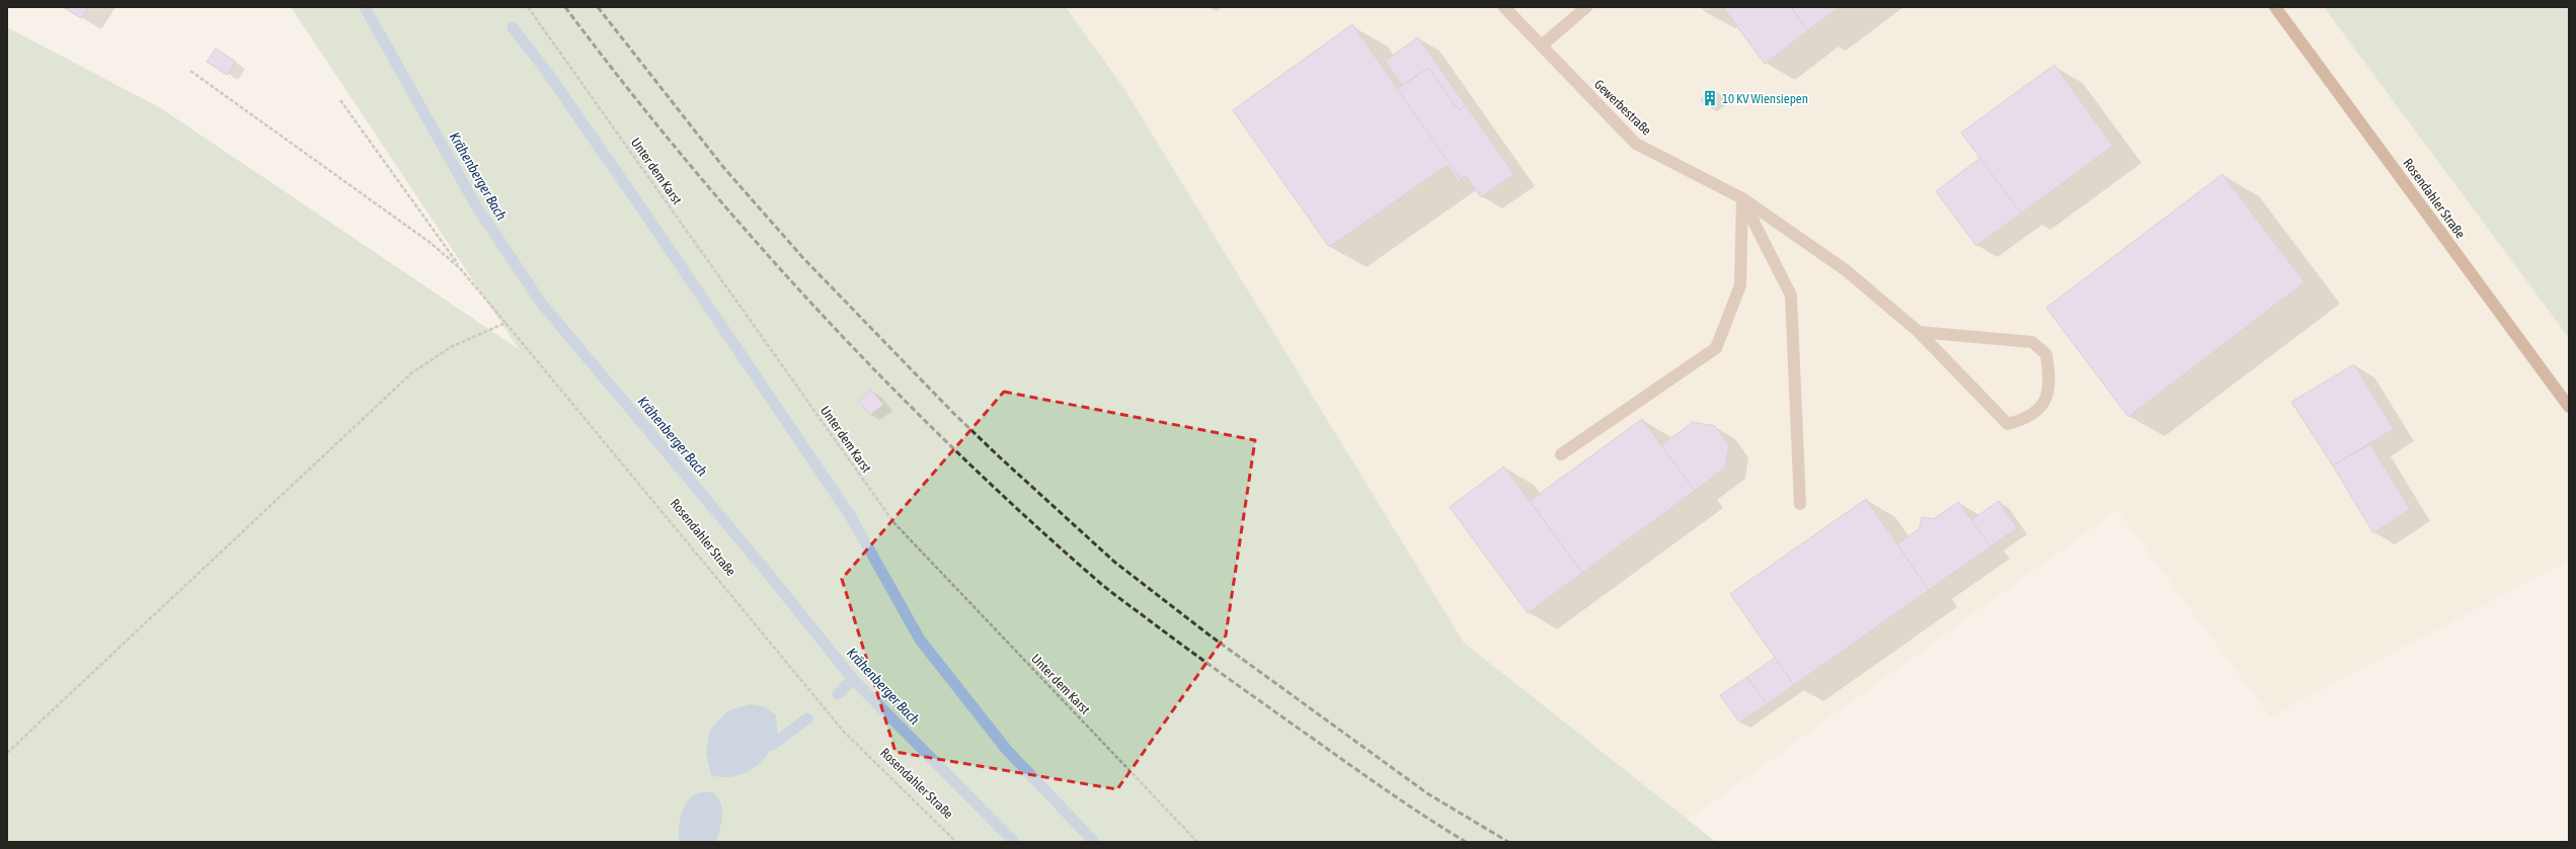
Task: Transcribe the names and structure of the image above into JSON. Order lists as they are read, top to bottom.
{
  "streets": {
    "main road": ["Rosendahler Straße"],
    "street": ["Gewerbestraße"],
    "path": ["Unter dem Karst"]
  },
  "water": ["Krähenberger Bach"],
  "places": {
    "building": ["10 KV Wiensiepen"]
  }
}
